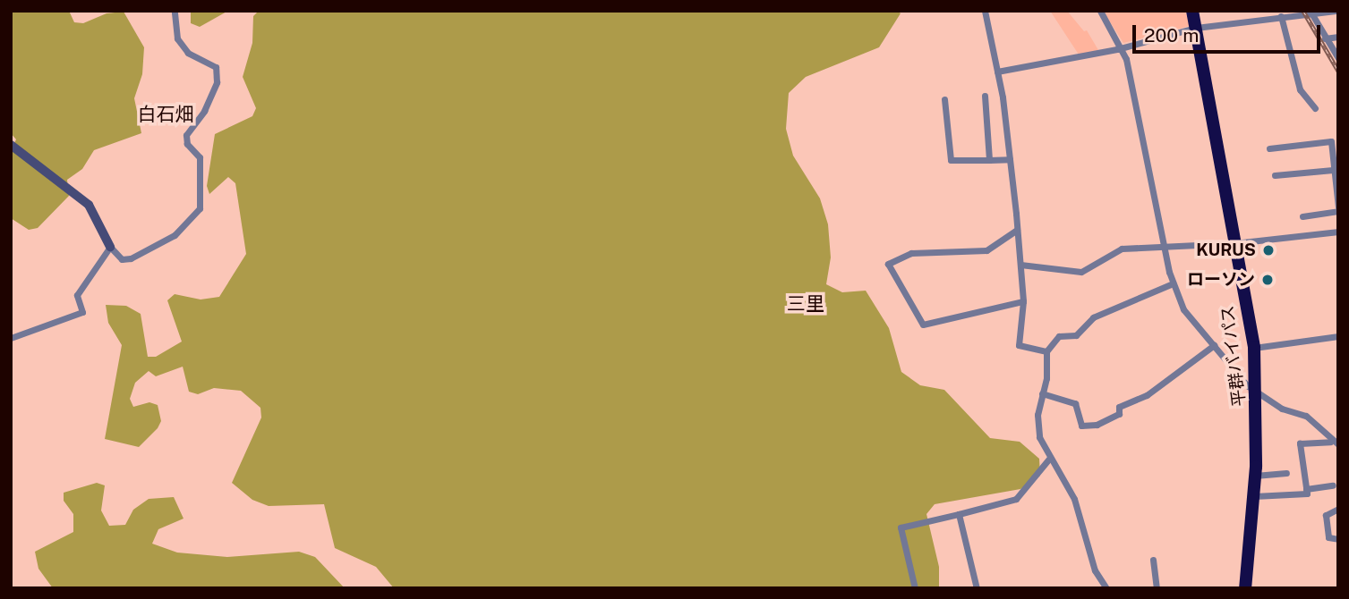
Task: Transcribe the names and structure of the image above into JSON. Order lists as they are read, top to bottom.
{
  "streets": {
    "highway": ["平群バイパス"]
  },
  "districts": ["白石畑", "三里"],
  "places": ["KURUS", "ローソン"],
  "scale_bar": "200 m"
}
